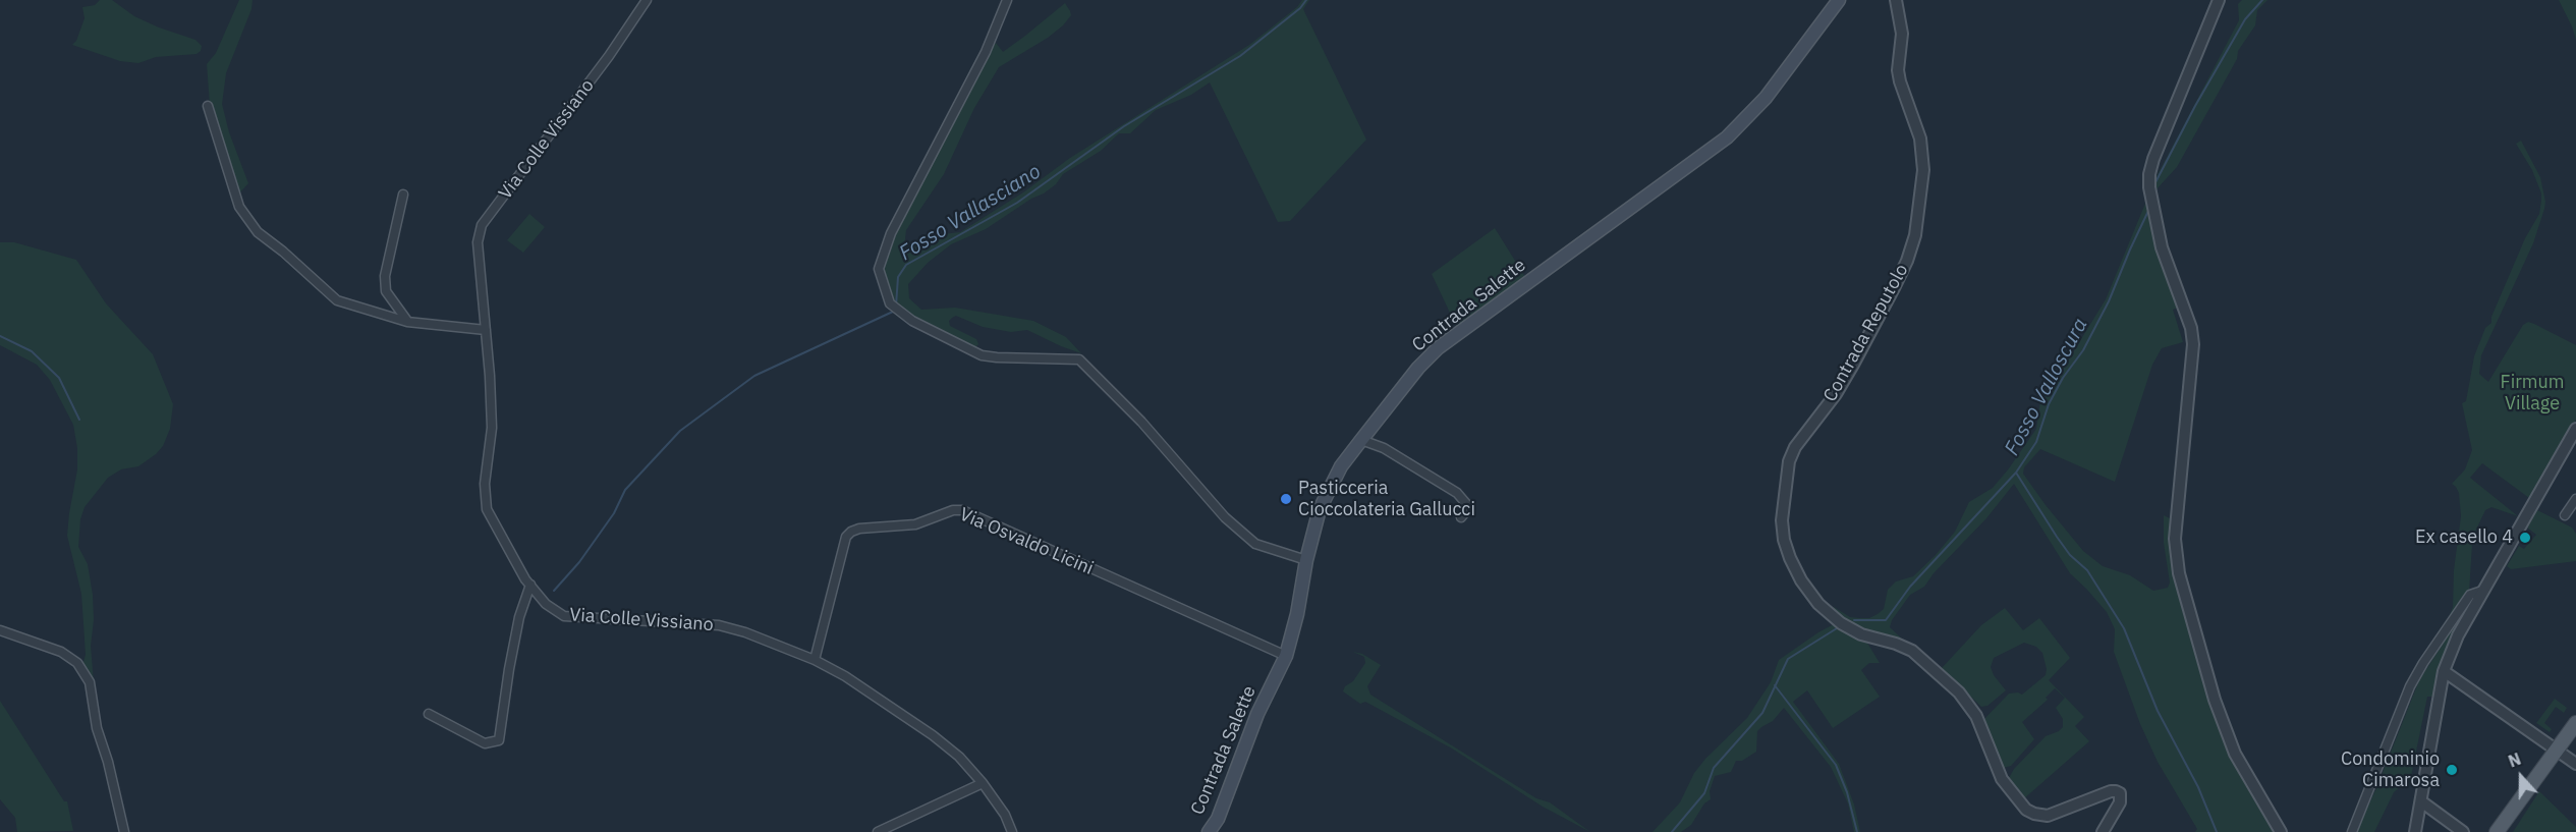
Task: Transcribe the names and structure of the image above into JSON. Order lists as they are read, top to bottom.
{
  "streets": {
    "main road": ["Contrada Salette"],
    "street": ["Via Colle Vissiano", "Contrada Reputolo", "Via Osvaldo Licini"]
  },
  "crossings": [
    ["Via Colle Vissiano", "Via Osvaldo Licini"],
    ["Contrada Salette", "Via Osvaldo Licini"]
  ],
  "water": ["Fosso Vallasciano", "Fosso Valloscura"],
  "parks": ["Firmum Village"],
  "places": ["Pasticceria Cioccolateria Gallucci", "Ex casello 4", "Condominio Cimarosa"],
  "north": "top"
}
